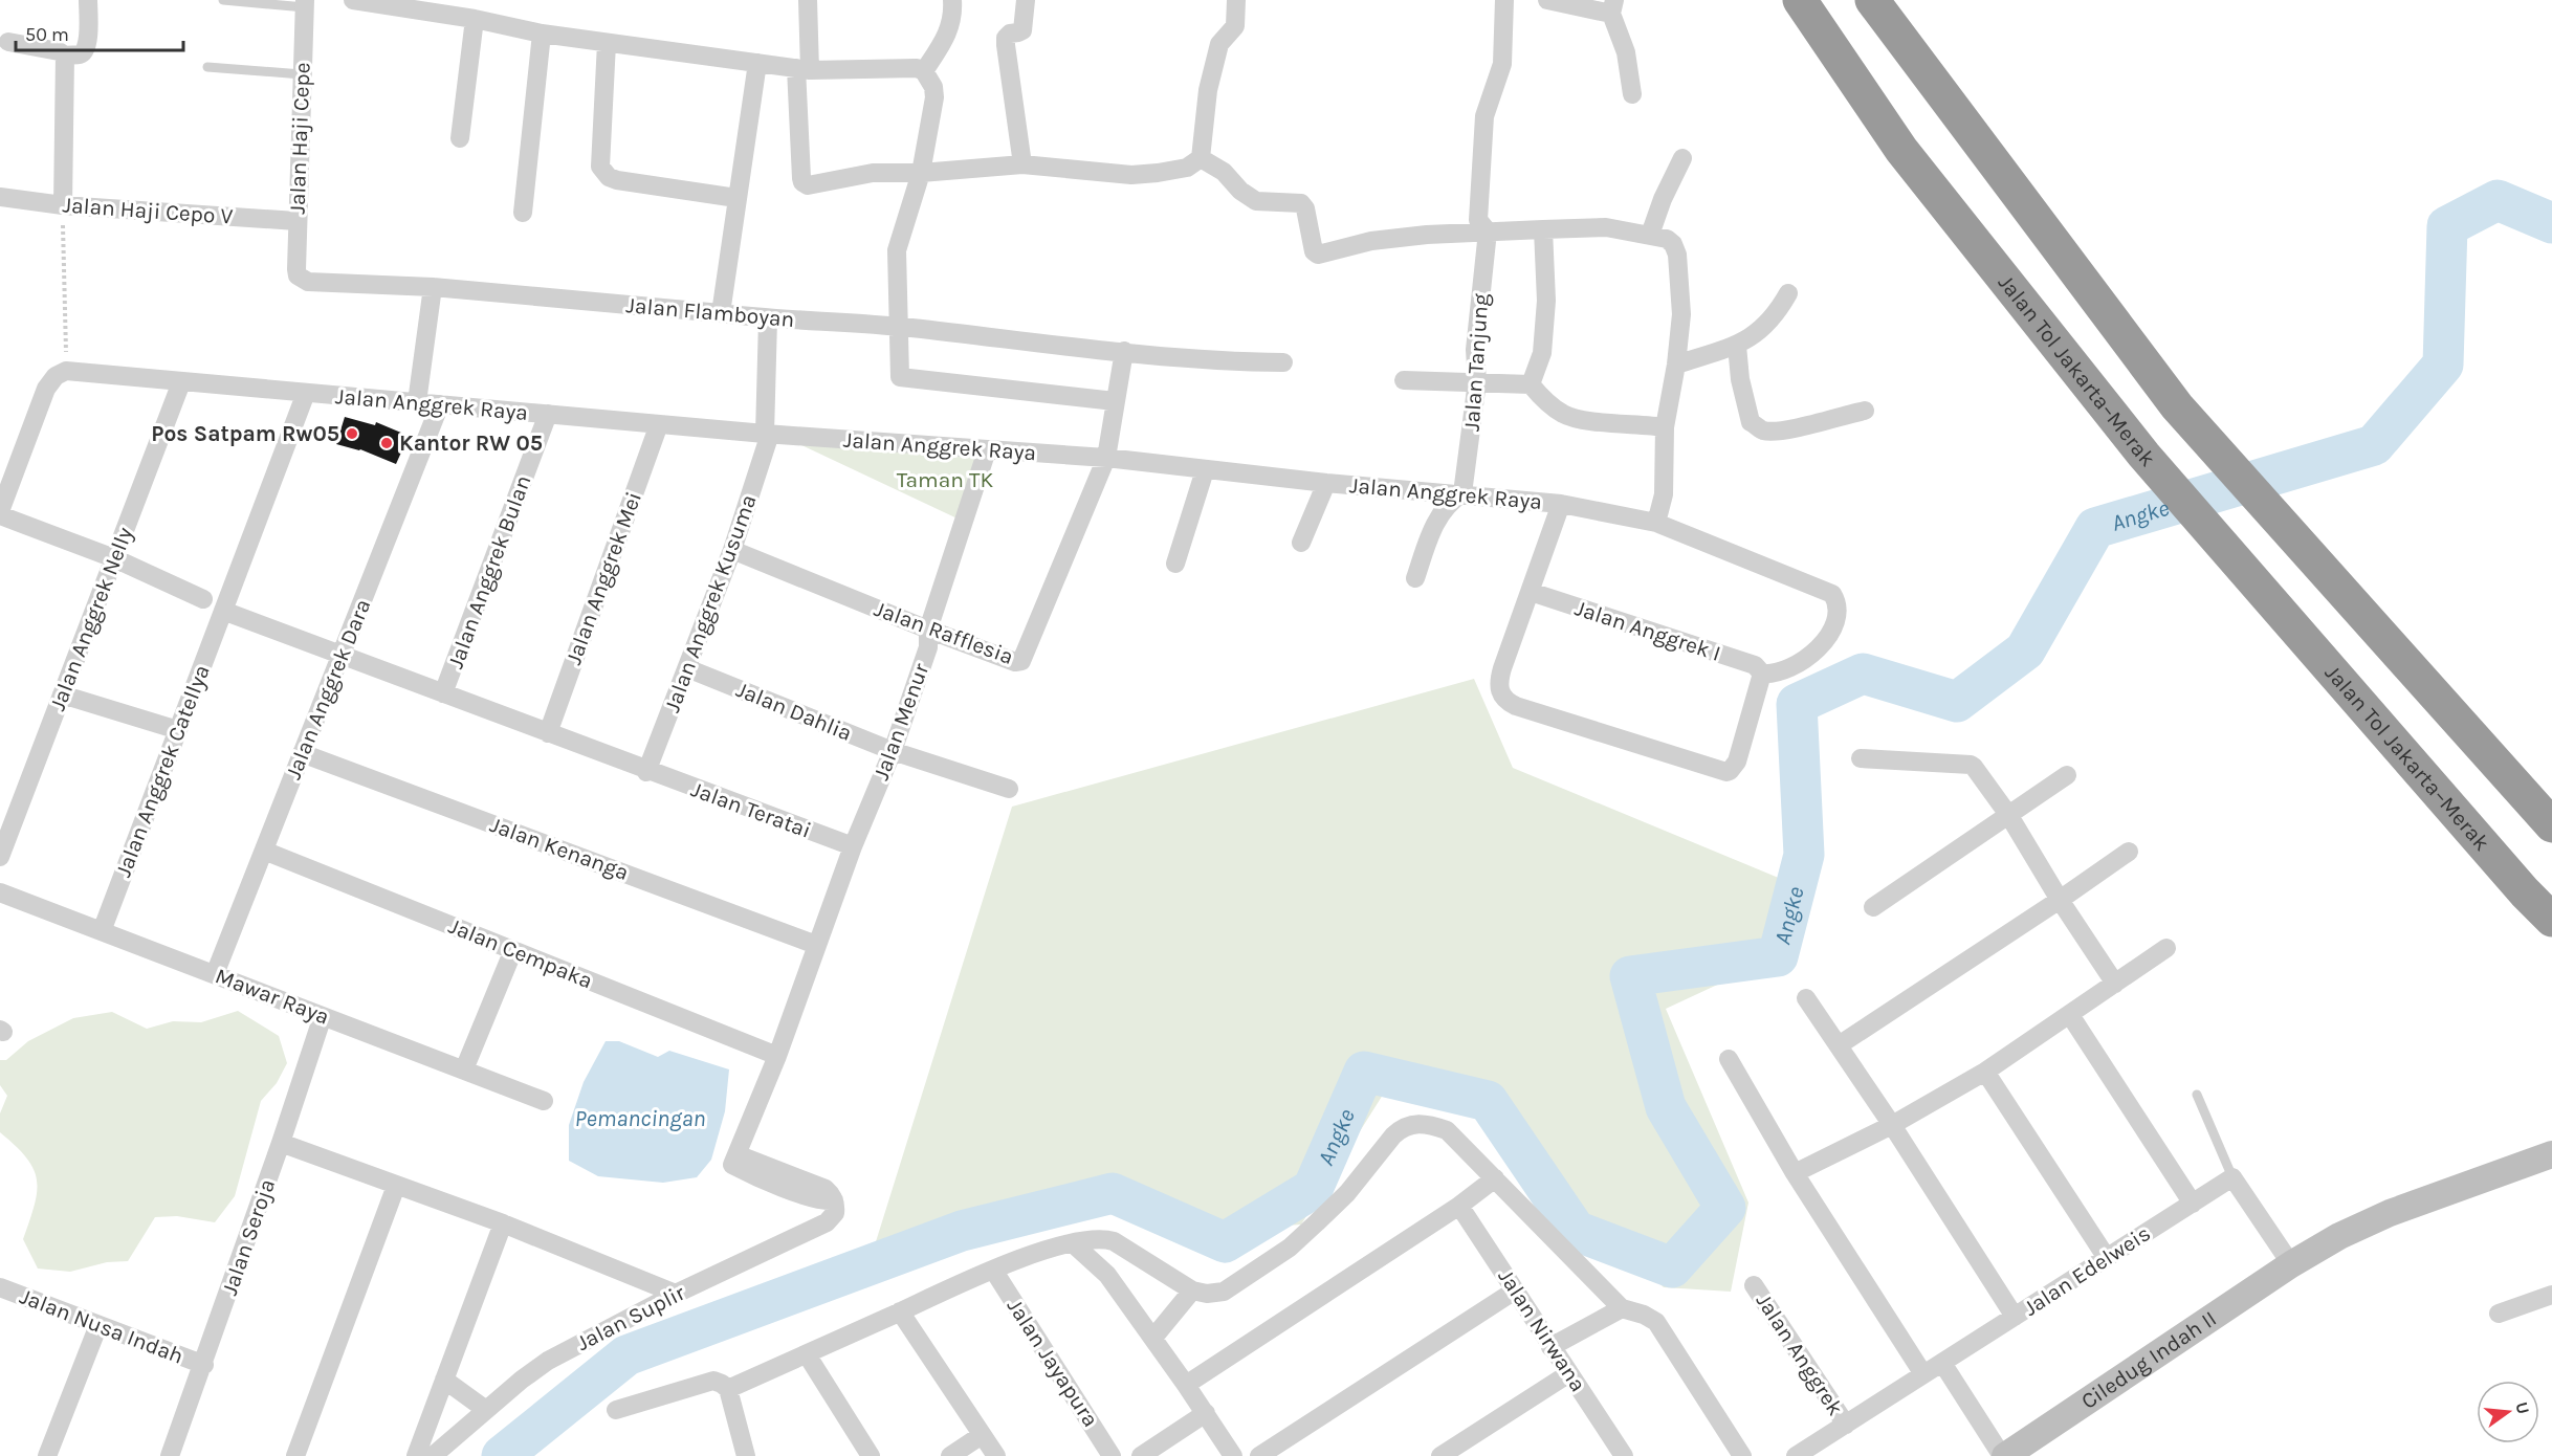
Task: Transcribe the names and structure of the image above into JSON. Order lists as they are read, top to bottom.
{
  "streets": {
    "highway": ["Jalan Tol Jakarta–Merak"],
    "street": [
      "Jalan Haji Cepe",
      "Jalan Haji Cepo V",
      "Jalan Flamboyan",
      "Jalan Tanjung",
      "Jalan Anggrek Raya",
      "Jalan Anggrek Bulan",
      "Jalan Anggrek Mei",
      "Jalan Anggrek Kusuma",
      "Jalan Anggrek Nelly",
      "Jalan Anggrek I",
      "Jalan Rafflesia",
      "Jalan Anggrek Dara",
      "Jalan Dahlia",
      "Jalan Menur",
      "Jalan Anggrek Catellya",
      "Jalan Teratai",
      "Jalan Kenanga",
      "Jalan Cempaka",
      "Mawar Raya",
      "Jalan Seroja",
      "Jalan Edelweis",
      "Jalan Suplir",
      "Jalan Nusa Indah",
      "Jalan Nirwana",
      "Jalan Anggrek",
      "Ciledug Indah II",
      "Jalan Jayapura"
    ]
  },
  "crossings": [
    ["Jalan Haji Cepe", "Jalan Haji Cepo V"],
    ["Jalan Haji Cepe", "Jalan Flamboyan"],
    ["Jalan Flamboyan", "Jalan Anggrek Kusuma"],
    ["Jalan Tanjung", "Jalan Anggrek Raya"],
    ["Jalan Anggrek Raya", "Jalan Anggrek Bulan"],
    ["Jalan Anggrek Raya", "Jalan Anggrek Mei"],
    ["Jalan Anggrek Raya", "Jalan Anggrek Kusuma"],
    ["Jalan Anggrek Raya", "Jalan Anggrek Nelly"],
    ["Jalan Anggrek Raya", "Jalan Anggrek I"],
    ["Jalan Anggrek Raya", "Jalan Rafflesia"],
    ["Jalan Anggrek Raya", "Jalan Anggrek Dara"],
    ["Jalan Anggrek Raya", "Jalan Menur"],
    ["Jalan Anggrek Raya", "Jalan Anggrek Catellya"],
    ["Jalan Anggrek Bulan", "Jalan Teratai"],
    ["Jalan Anggrek Mei", "Jalan Teratai"],
    ["Jalan Anggrek Kusuma", "Jalan Rafflesia"],
    ["Jalan Anggrek Kusuma", "Jalan Dahlia"],
    ["Jalan Anggrek Kusuma", "Jalan Teratai"],
    ["Jalan Rafflesia", "Jalan Menur"],
    ["Jalan Anggrek Dara", "Jalan Teratai"],
    ["Jalan Anggrek Dara", "Jalan Kenanga"],
    ["Jalan Anggrek Dara", "Jalan Cempaka"],
    ["Jalan Anggrek Dara", "Mawar Raya"],
    ["Jalan Dahlia", "Jalan Menur"],
    ["Jalan Menur", "Jalan Teratai"],
    ["Jalan Anggrek Catellya", "Mawar Raya"],
    ["Jalan Cempaka", "Jalan Suplir"],
    ["Mawar Raya", "Jalan Seroja"],
    ["Jalan Seroja", "Jalan Nusa Indah"],
    ["Jalan Edelweis", "Jalan Anggrek"]
  ],
  "water": ["Angke", "Pemancingan"],
  "parks": ["Taman TK"],
  "places": ["Pos Satpam Rw05", "Kantor RW 05"],
  "scale_bar": "50 m",
  "north": "right"
}
